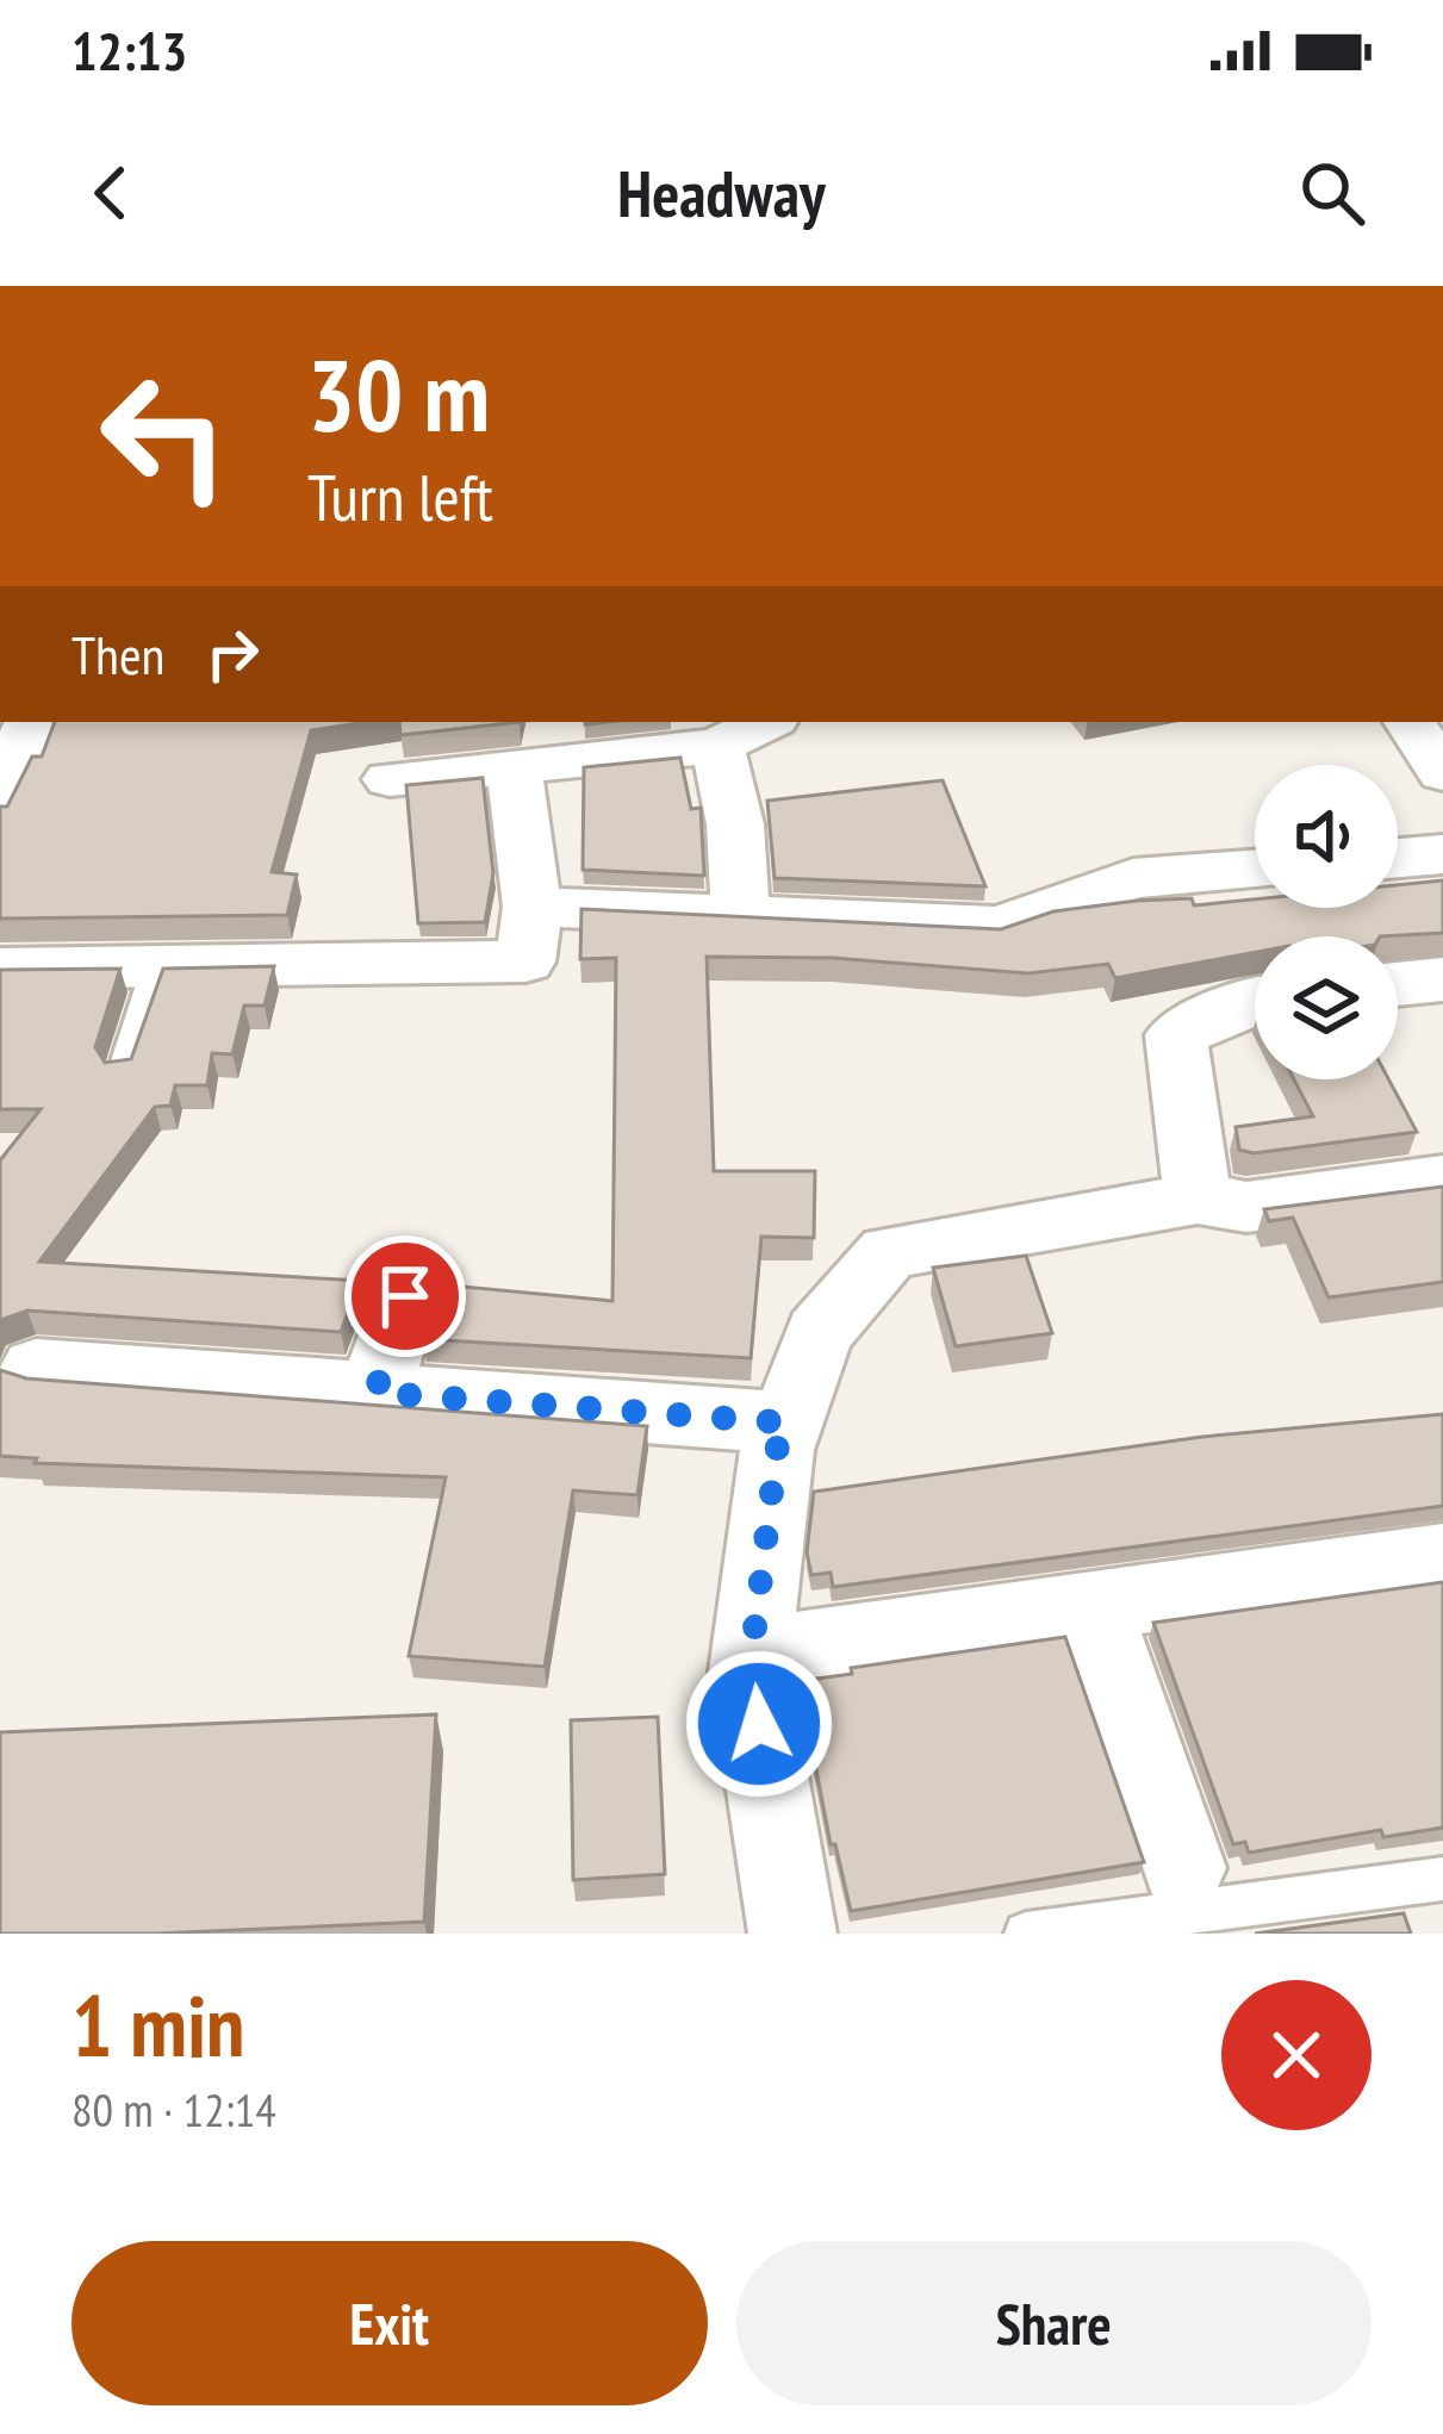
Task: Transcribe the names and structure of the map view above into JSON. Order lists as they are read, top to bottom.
{
  "page": {
    "status": "12:13",
    "header": "Headway",
    "turn": ["30 m", "Turn left"],
    "then": "Then",
    "heading": ["1 min", "80 m · 12:14"],
    "buttons": ["Exit", "Share"]
  }
}
